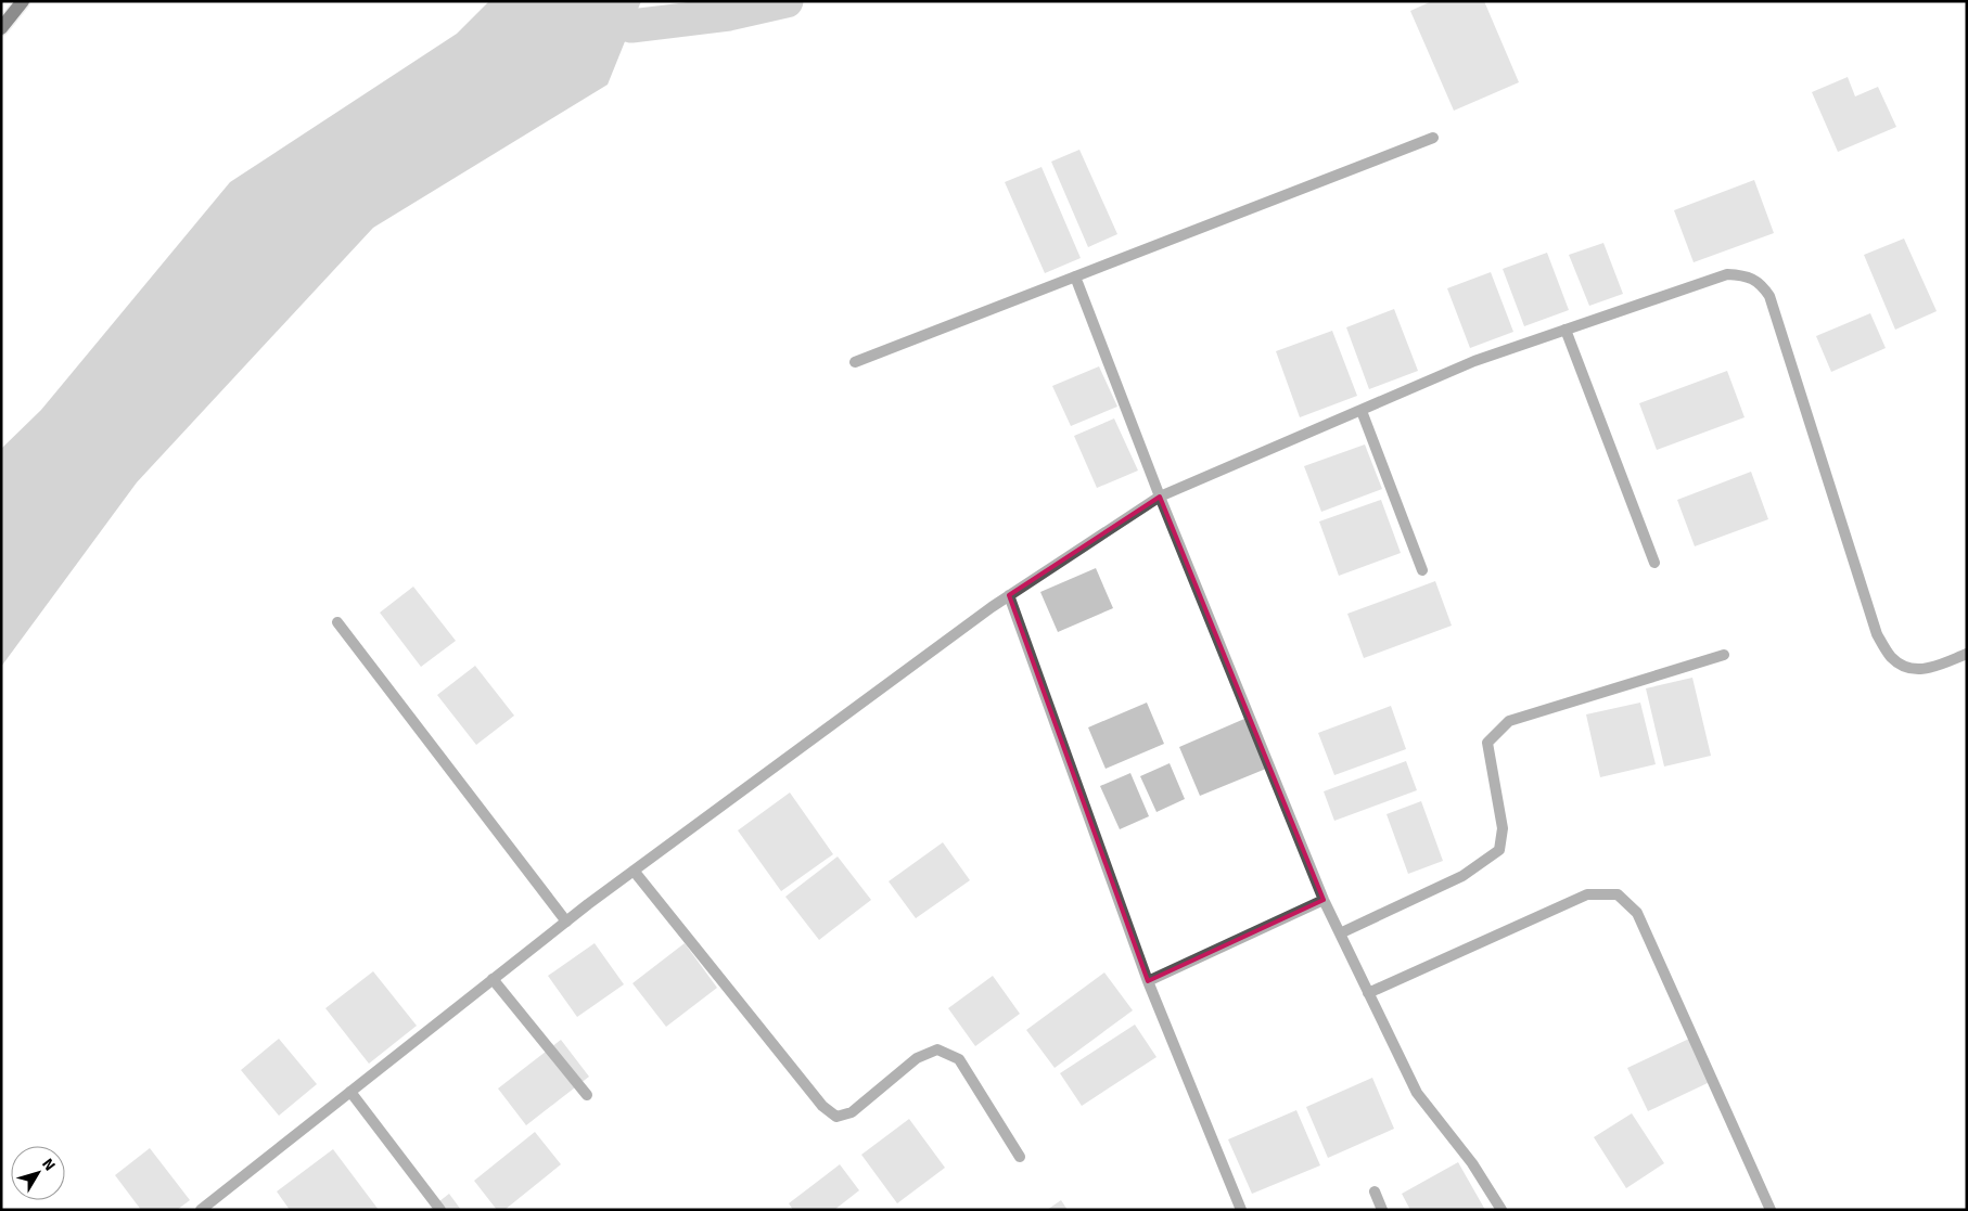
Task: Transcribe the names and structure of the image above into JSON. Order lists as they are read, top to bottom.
{
  "north": "top right"
}
